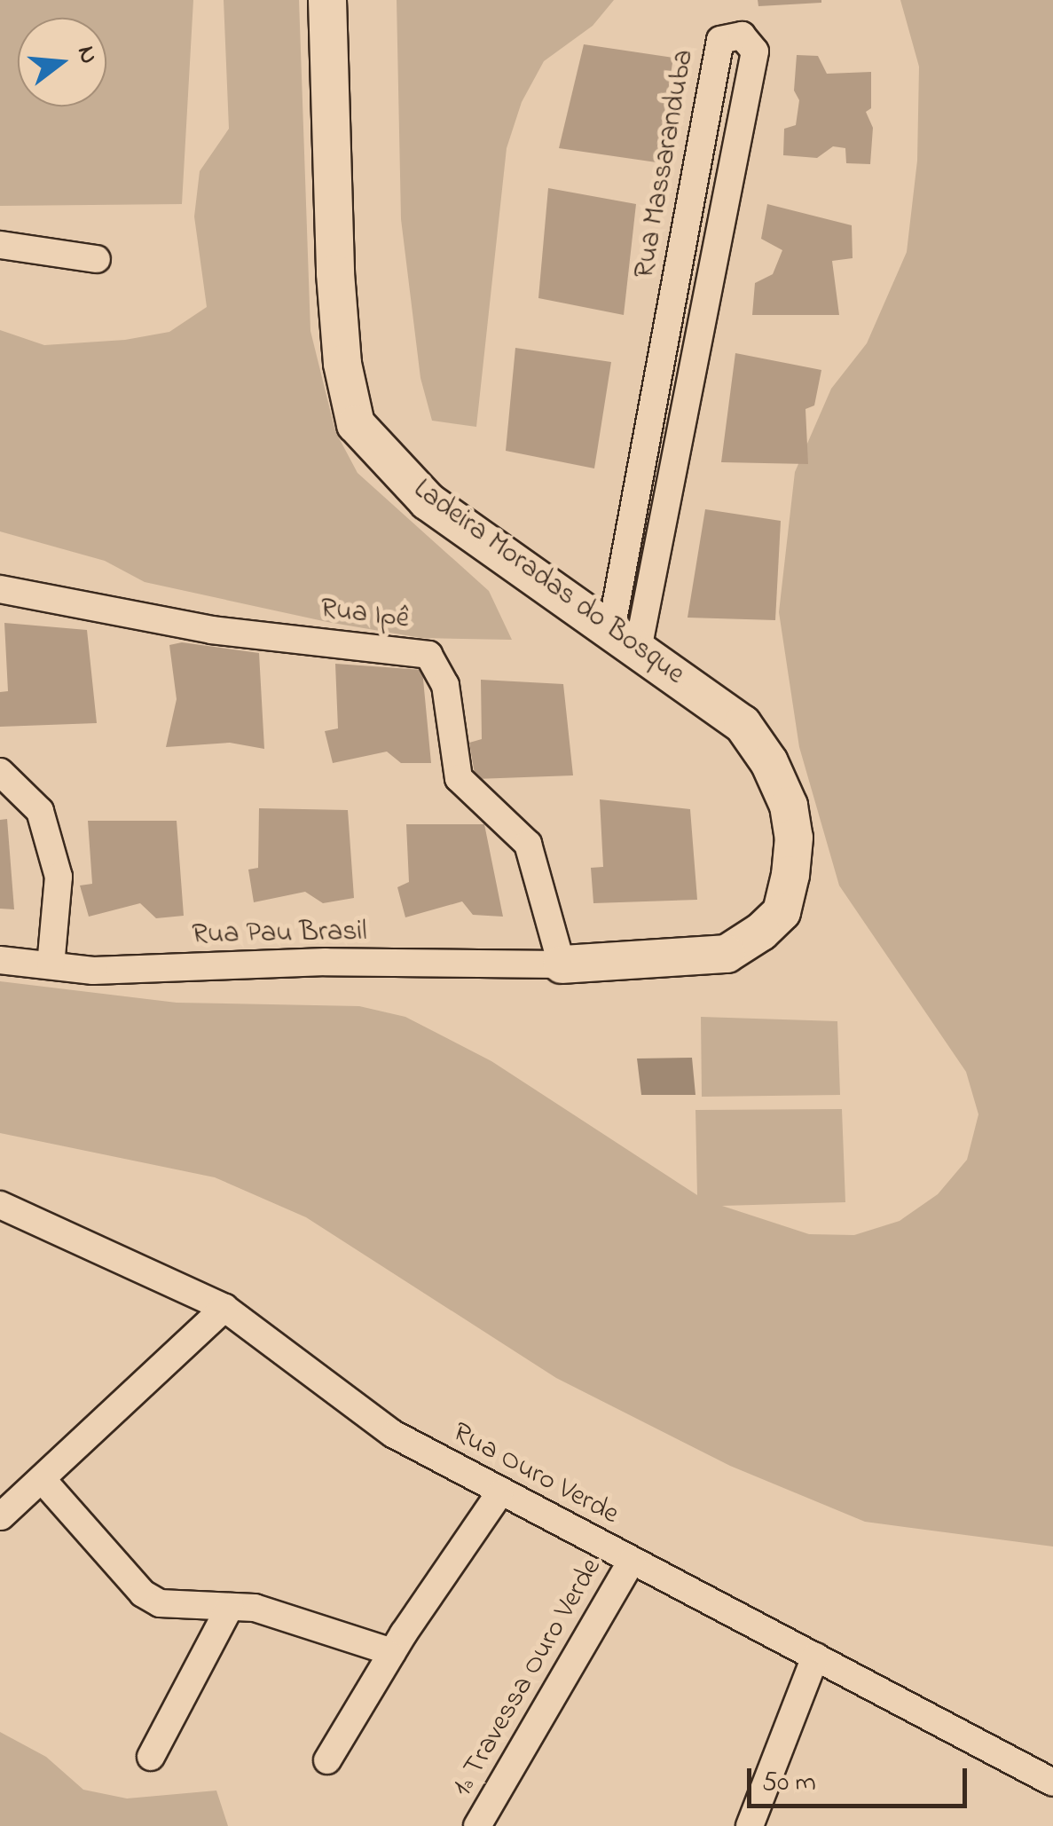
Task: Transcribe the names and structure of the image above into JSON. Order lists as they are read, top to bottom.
{
  "streets": {
    "street": [
      "Rua Massaranduba",
      "Ladeira Moradas do Bosque",
      "Rua Ipê",
      "Rua Pau Brasil",
      "Rua Ouro Verde",
      "1ª Travessa Ouro Verde"
    ]
  },
  "crossings": [
    ["Rua Massaranduba", "Ladeira Moradas do Bosque"],
    ["Ladeira Moradas do Bosque", "Rua Ipê"],
    ["Ladeira Moradas do Bosque", "Rua Pau Brasil"],
    ["Rua Ipê", "Rua Pau Brasil"],
    ["Rua Ouro Verde", "1ª Travessa Ouro Verde"]
  ],
  "scale_bar": "50 m",
  "north": "right"
}
